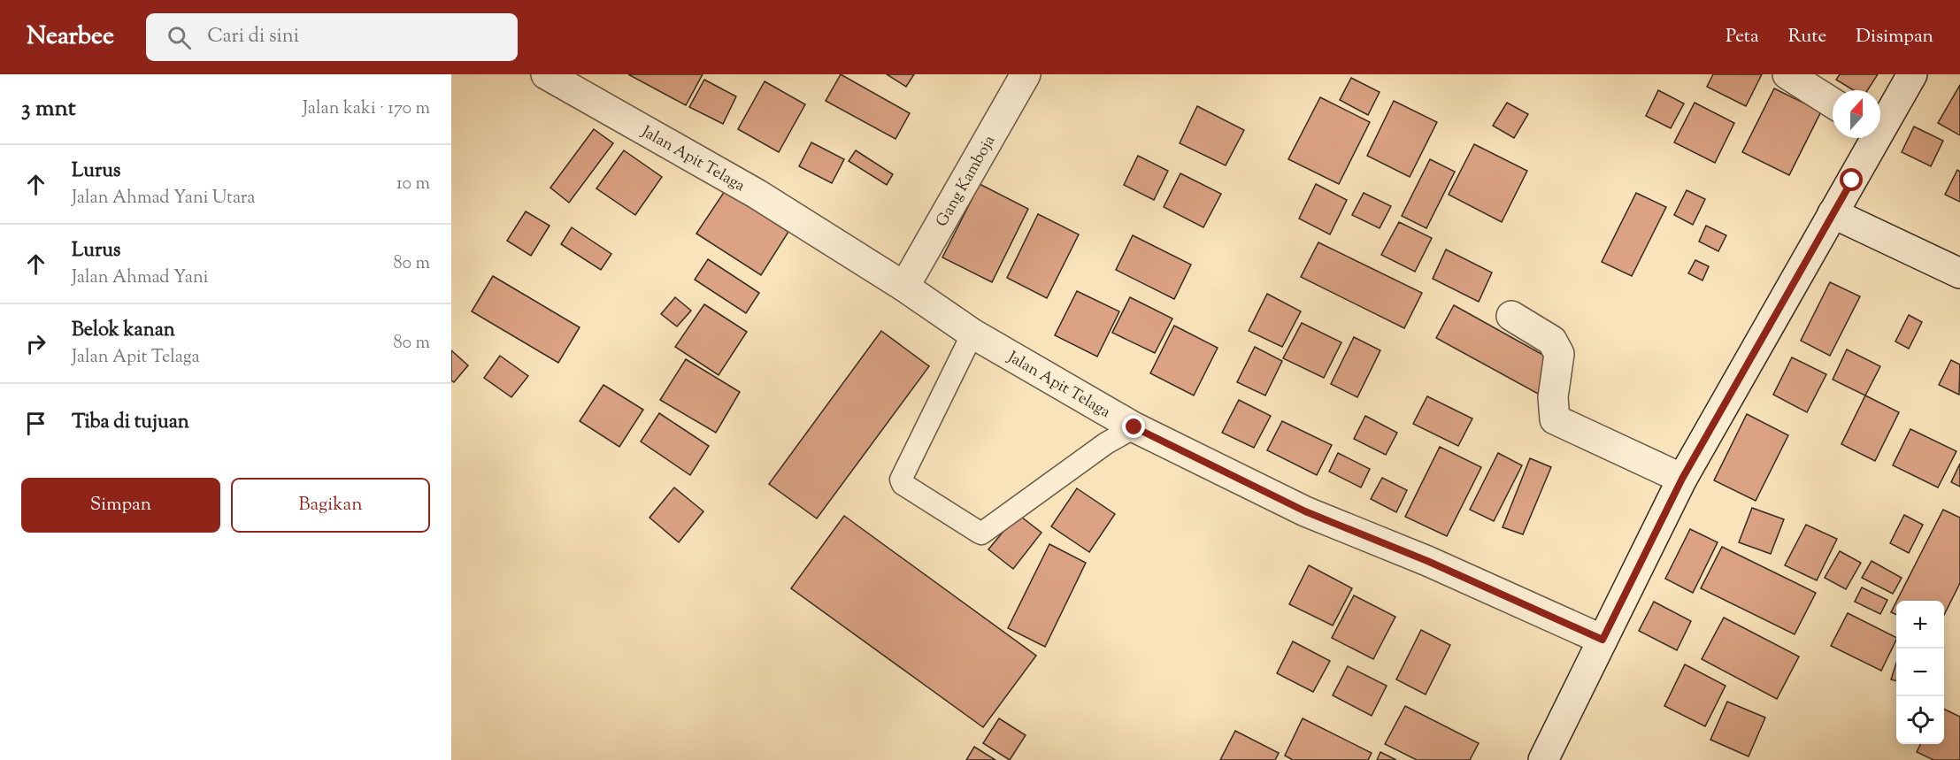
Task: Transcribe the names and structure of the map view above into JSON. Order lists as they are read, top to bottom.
{
  "streets": {
    "street": ["Jalan Apit Telaga", "Gang Kamboja"]
  },
  "crossings": [
    ["Jalan Apit Telaga", "Gang Kamboja"]
  ],
  "north": "top",
  "page": {
    "header": "Nearbee",
    "search": "Cari di sini",
    "nav": ["Peta", "Rute", "Disimpan"],
    "heading": ["3 mnt", "Jalan kaki · 170 m"],
    "list": [
      ["Lurus", "Jalan Ahmad Yani Utara", "10 m"],
      ["Lurus", "Jalan Ahmad Yani", "80 m"],
      ["Belok kanan", "Jalan Apit Telaga", "80 m"],
      "Tiba di tujuan"
    ],
    "buttons": ["Simpan", "Bagikan"],
    "map_buttons": ["+", "−"]
  }
}
